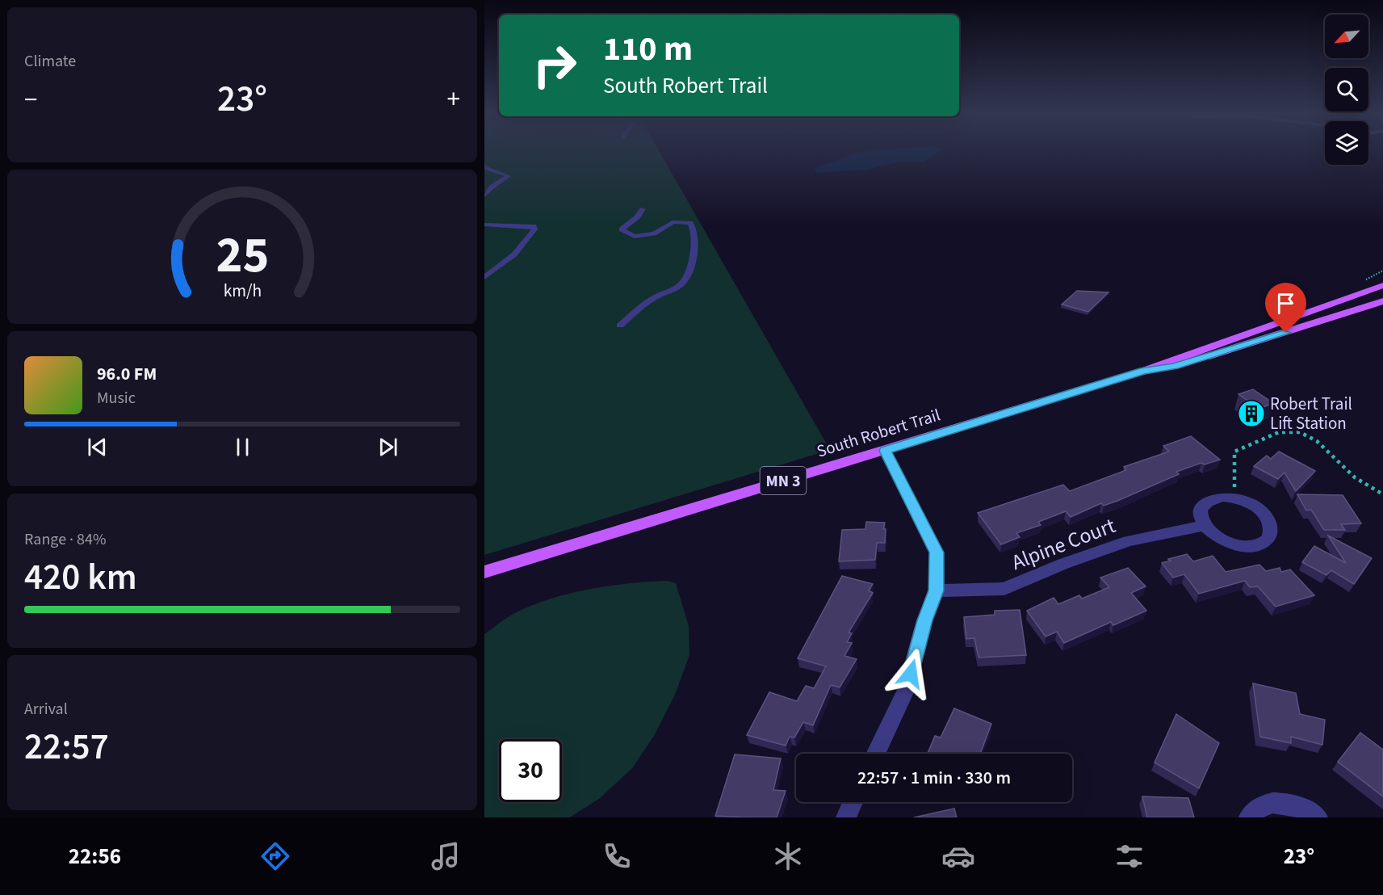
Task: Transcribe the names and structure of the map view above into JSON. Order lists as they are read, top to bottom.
{
  "streets": {
    "main road": ["South Robert Trail", "MN 3"],
    "street": ["Alpine Court"]
  },
  "places": {
    "building": ["Robert Trail Lift Station"]
  },
  "north": "bottom left",
  "page": {
    "tile": [
      "Climate",
      ["Range · 84%", "420 km"],
      ["Arrival", "22:57"]
    ],
    "turn": ["110 m", "South Robert Trail"],
    "heat": ["−", "23°", "+"],
    "song": ["96.0 FM", "Music"],
    "limit": "30",
    "trip": "22:57 · 1 min · 330 m",
    "tabs": ["22:56", "23°"],
    "gauge": ["25", "km/h"]
  }
}
